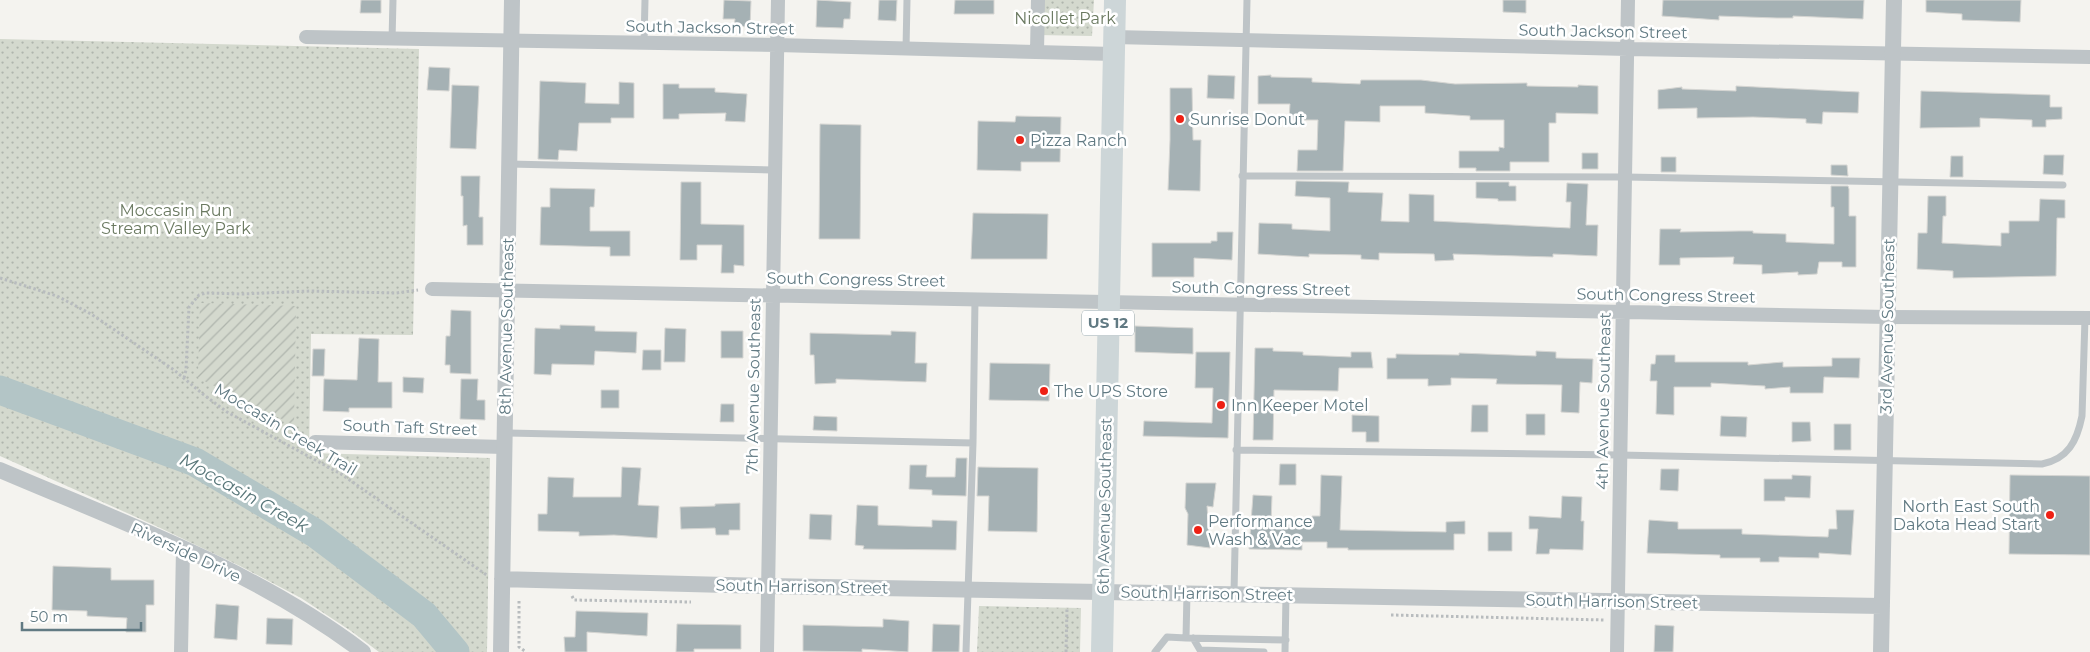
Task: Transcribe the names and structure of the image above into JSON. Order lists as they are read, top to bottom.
{
  "streets": {
    "highway": ["US 12", "6th Avenue Southeast"],
    "street": [
      "South Jackson Street",
      "South Congress Street",
      "8th Avenue Southeast",
      "3rd Avenue Southeast",
      "7th Avenue Southeast",
      "4th Avenue Southeast",
      "South Taft Street",
      "Riverside Drive",
      "South Harrison Street"
    ],
    "path": ["Moccasin Creek Trail"]
  },
  "crossings": [
    ["South Jackson Street", "8th Avenue Southeast"],
    ["South Jackson Street", "3rd Avenue Southeast"],
    ["South Jackson Street", "7th Avenue Southeast"],
    ["South Jackson Street", "4th Avenue Southeast"],
    ["South Jackson Street", "6th Avenue Southeast"],
    ["South Congress Street", "8th Avenue Southeast"],
    ["South Congress Street", "3rd Avenue Southeast"],
    ["South Congress Street", "7th Avenue Southeast"],
    ["South Congress Street", "4th Avenue Southeast"],
    ["South Congress Street", "6th Avenue Southeast"],
    ["8th Avenue Southeast", "South Taft Street"],
    ["8th Avenue Southeast", "Moccasin Creek Trail"],
    ["8th Avenue Southeast", "South Harrison Street"],
    ["3rd Avenue Southeast", "South Harrison Street"],
    ["7th Avenue Southeast", "South Harrison Street"],
    ["4th Avenue Southeast", "South Harrison Street"],
    ["Moccasin Creek Trail", "South Harrison Street"],
    ["6th Avenue Southeast", "South Harrison Street"]
  ],
  "water": ["Moccasin Creek"],
  "parks": ["Nicollet Park", "Moccasin Run Stream Valley Park"],
  "places": [
    "Sunrise Donut",
    "Pizza Ranch",
    "The UPS Store",
    "Inn Keeper Motel",
    "North East South Dakota Head Start",
    "Performance Wash & Vac"
  ],
  "scale_bar": "50 m"
}
